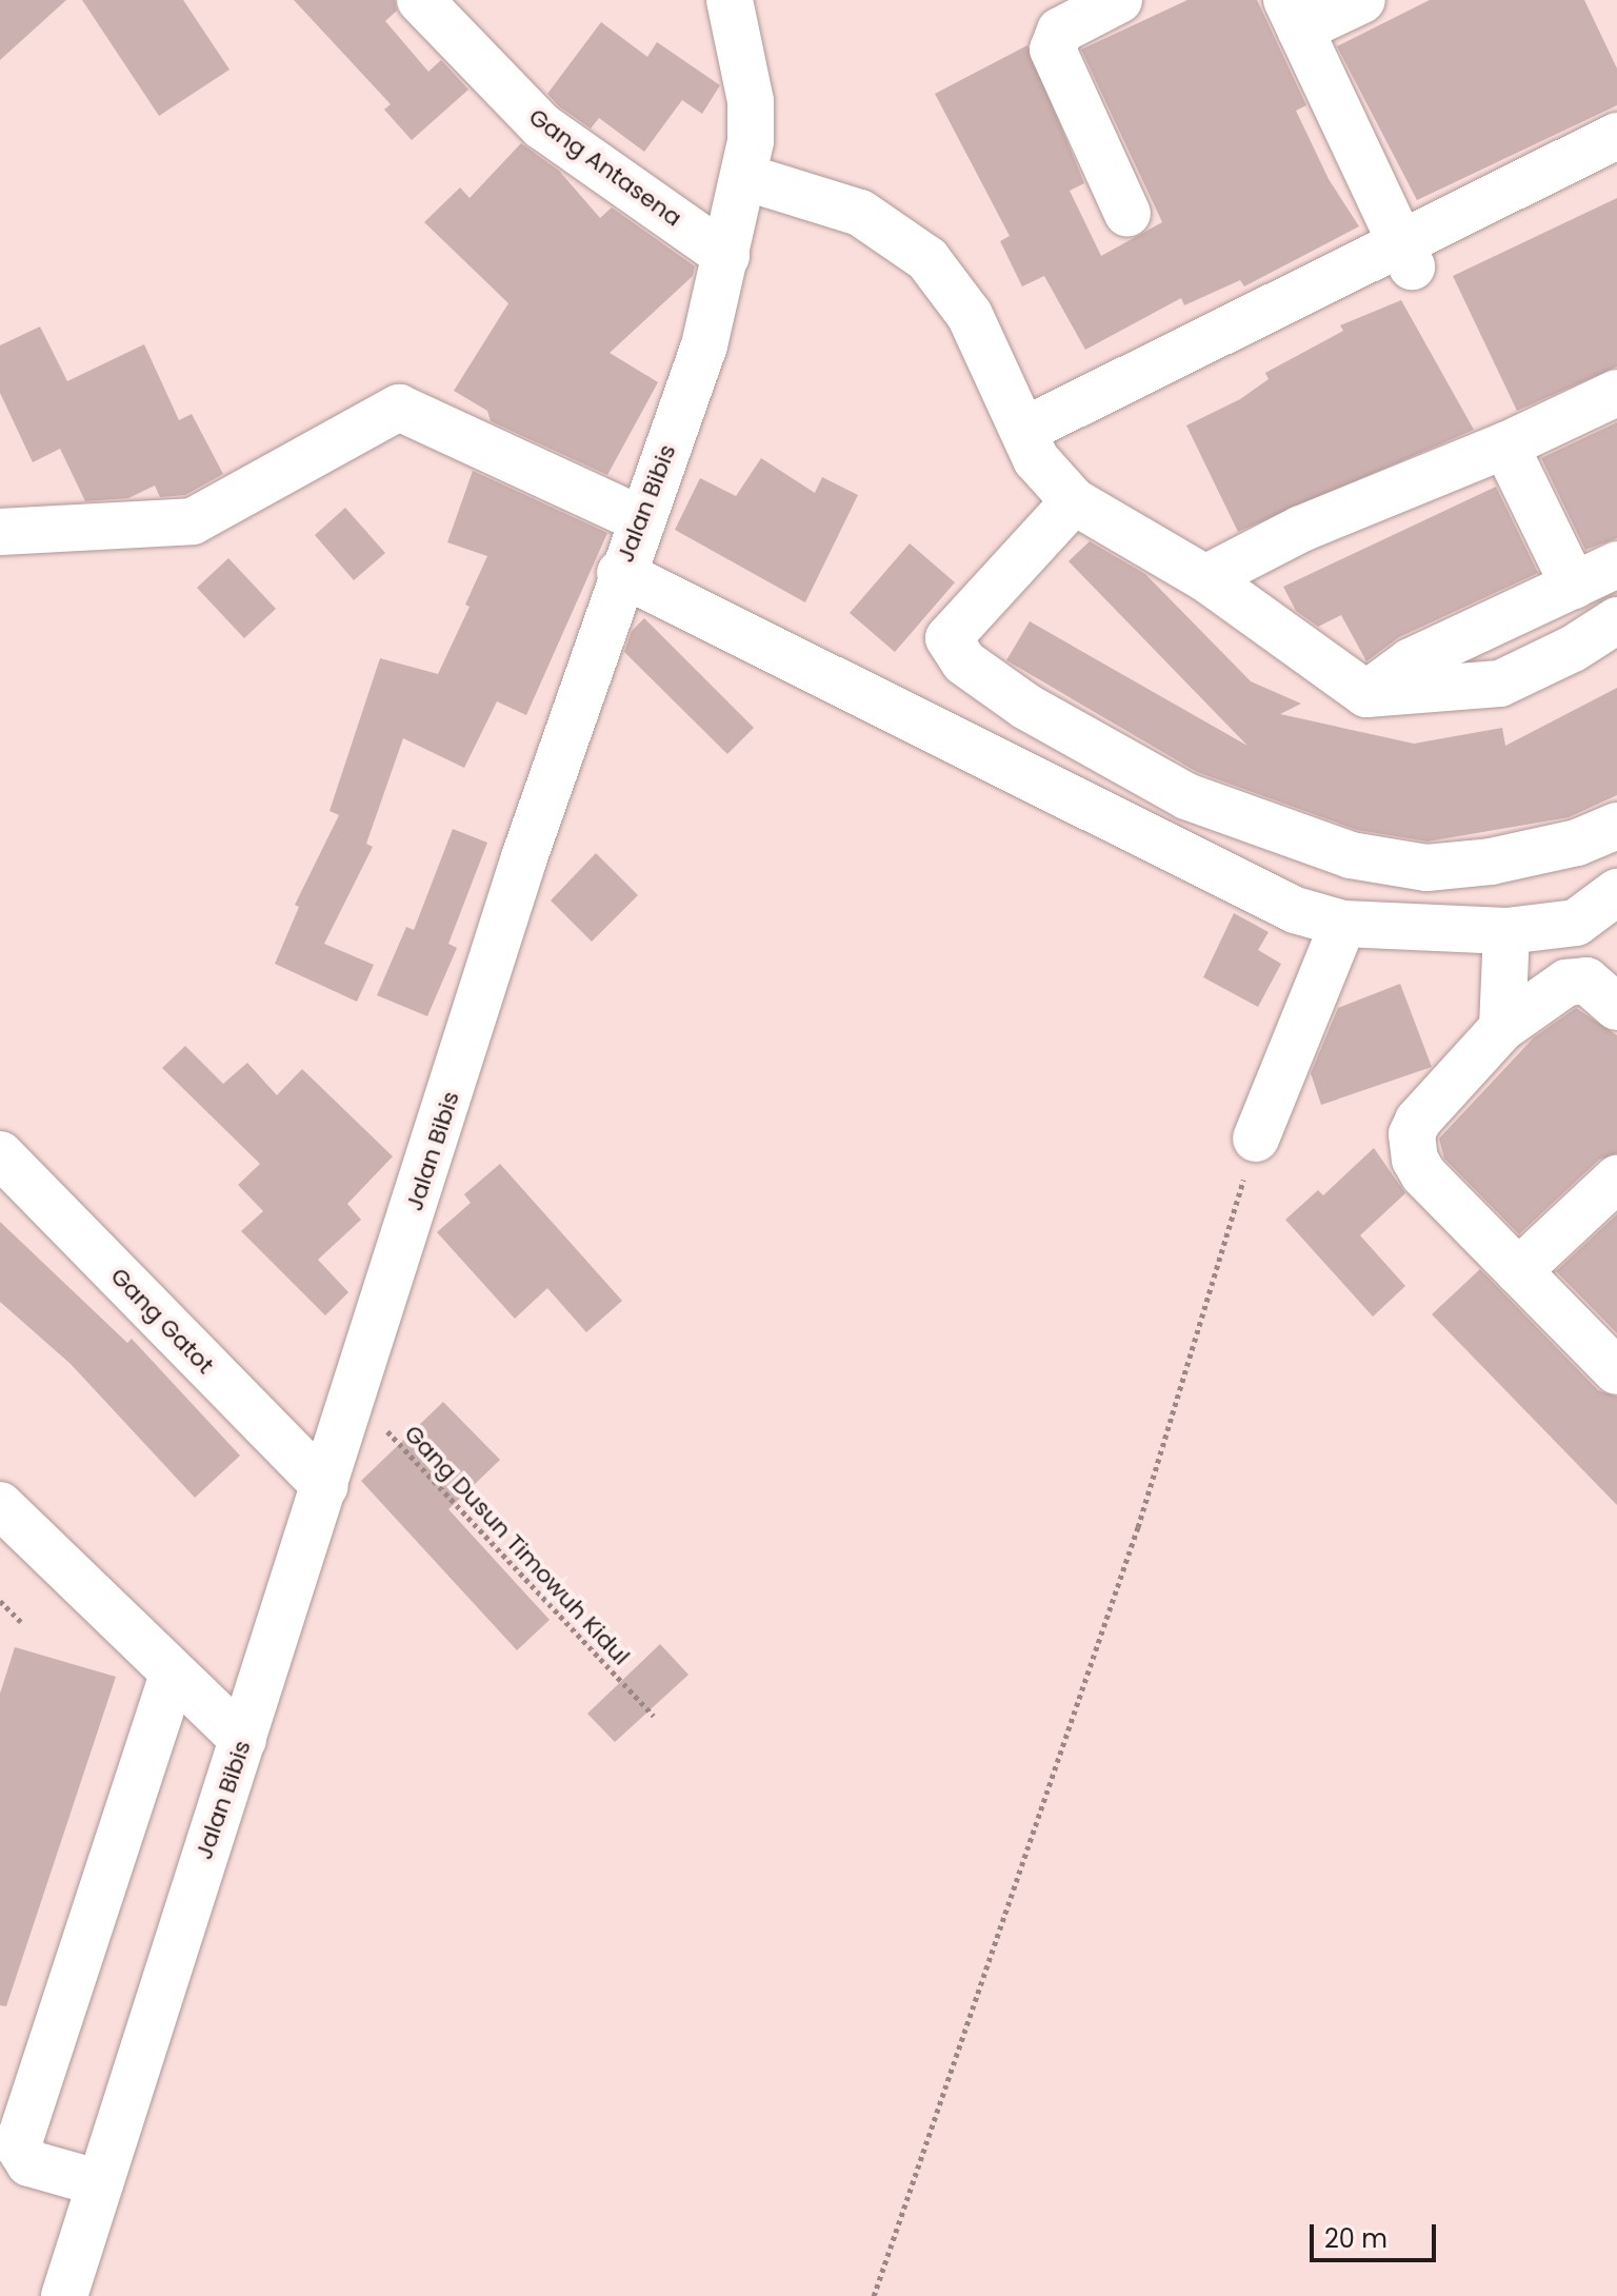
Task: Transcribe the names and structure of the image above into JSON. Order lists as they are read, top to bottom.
{
  "streets": {
    "street": ["Gang Antasena", "Jalan Bibis", "Gang Gatot"],
    "path": ["Gang Dusun Timowuh Kidul"]
  },
  "crossings": [
    ["Gang Antasena", "Jalan Bibis"],
    ["Jalan Bibis", "Gang Gatot"],
    ["Jalan Bibis", "Gang Dusun Timowuh Kidul"]
  ],
  "scale_bar": "20 m"
}
